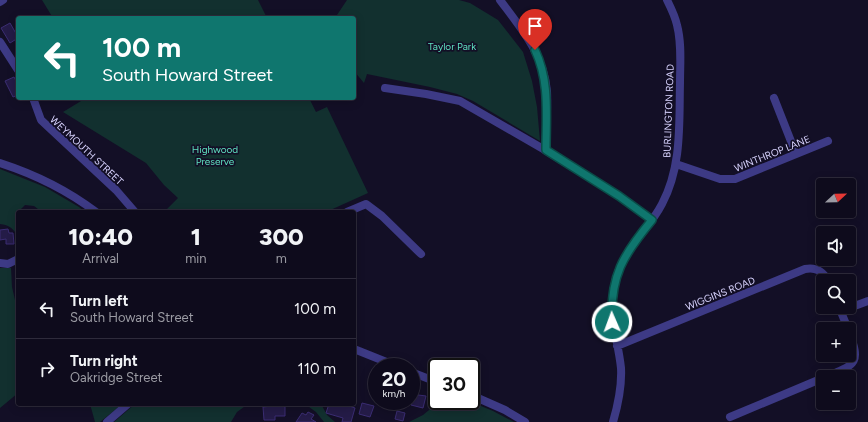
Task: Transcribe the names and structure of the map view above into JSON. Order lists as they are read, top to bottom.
{
  "streets": {
    "street": [
      "BURLINGTON ROAD",
      "WEYMOUTH STREET",
      "WINTHROP LANE",
      "WIGGINS ROAD"
    ]
  },
  "crossings": [
    ["BURLINGTON ROAD", "WINTHROP LANE"],
    ["BURLINGTON ROAD", "WIGGINS ROAD"]
  ],
  "parks": ["Taylor Park", "Highwood Preserve"],
  "north": "right",
  "page": {
    "turn": ["100 m", "South Howard Street"],
    "map_buttons": ["+", "−"],
    "eta": [
      "10:40",
      "Arrival",
      "1",
      "min",
      "300",
      "m"
    ],
    "list": [
      {
        "name": "Turn left",
        "note": "South Howard Street",
        "value": "100 m"
      },
      {
        "name": "Turn right",
        "note": "Oakridge Street",
        "value": "110 m"
      }
    ],
    "speed": "20 km/h",
    "limit": "30"
  }
}
